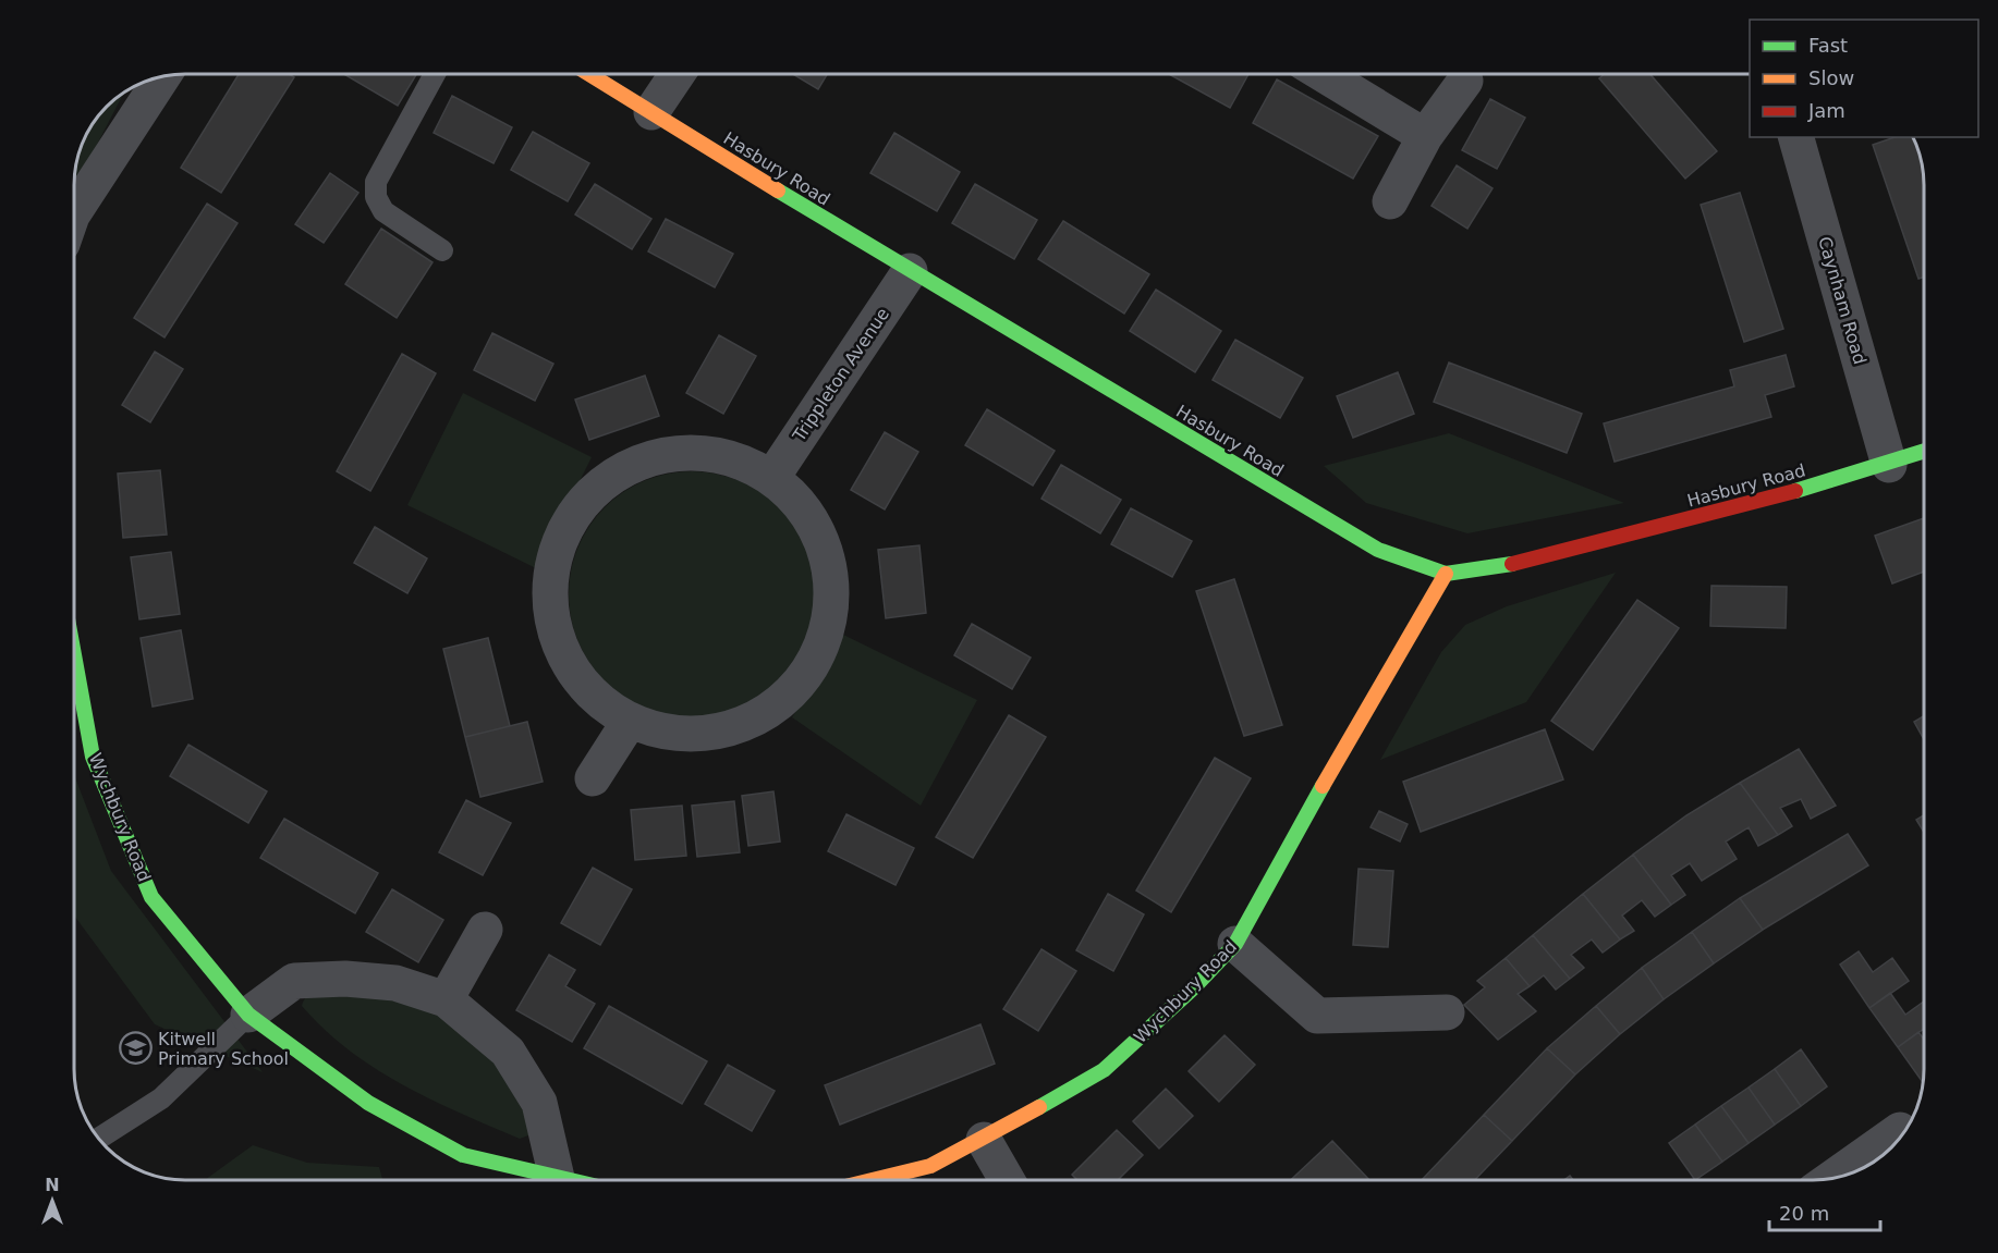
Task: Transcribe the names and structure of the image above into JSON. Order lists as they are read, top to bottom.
{
  "streets": {
    "street": [
      "Hasbury Road",
      "Caynham Road",
      "Trippleton Avenue",
      "Wychbury Road"
    ]
  },
  "crossings": [
    ["Hasbury Road", "Caynham Road"],
    ["Hasbury Road", "Trippleton Avenue"],
    ["Hasbury Road", "Wychbury Road"]
  ],
  "places": {
    "school or university": ["Kitwell Primary School"]
  },
  "legend": ["Fast", "Slow", "Jam"],
  "scale_bar": "20 m",
  "north": "top"
}
